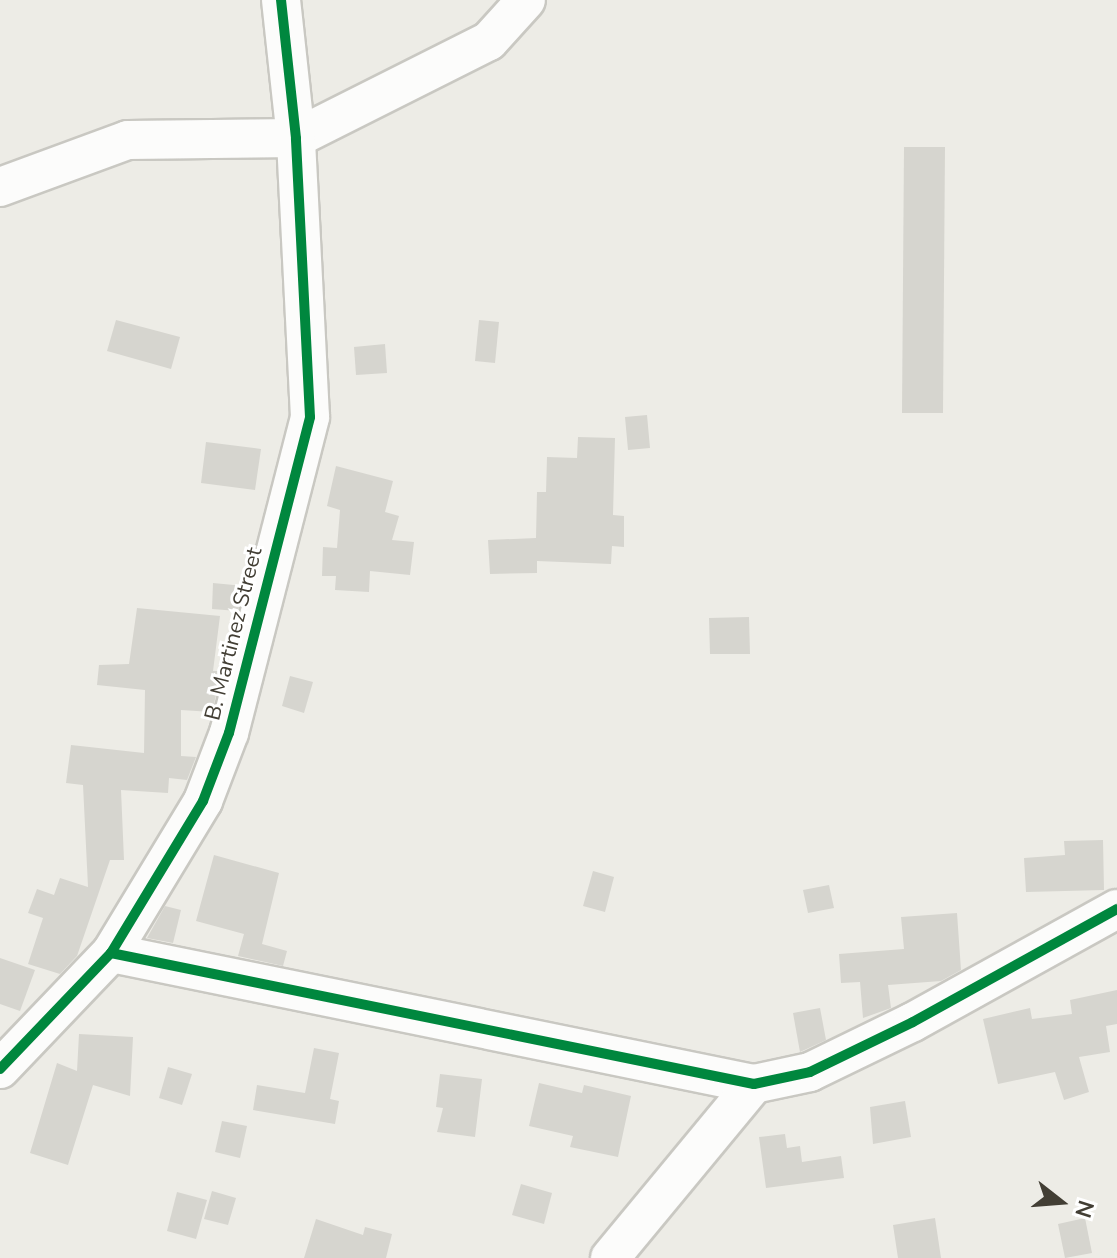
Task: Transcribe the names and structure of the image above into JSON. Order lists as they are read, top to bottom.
{
  "streets": {
    "street": ["B. Martinez Street"]
  },
  "north": "right"
}
